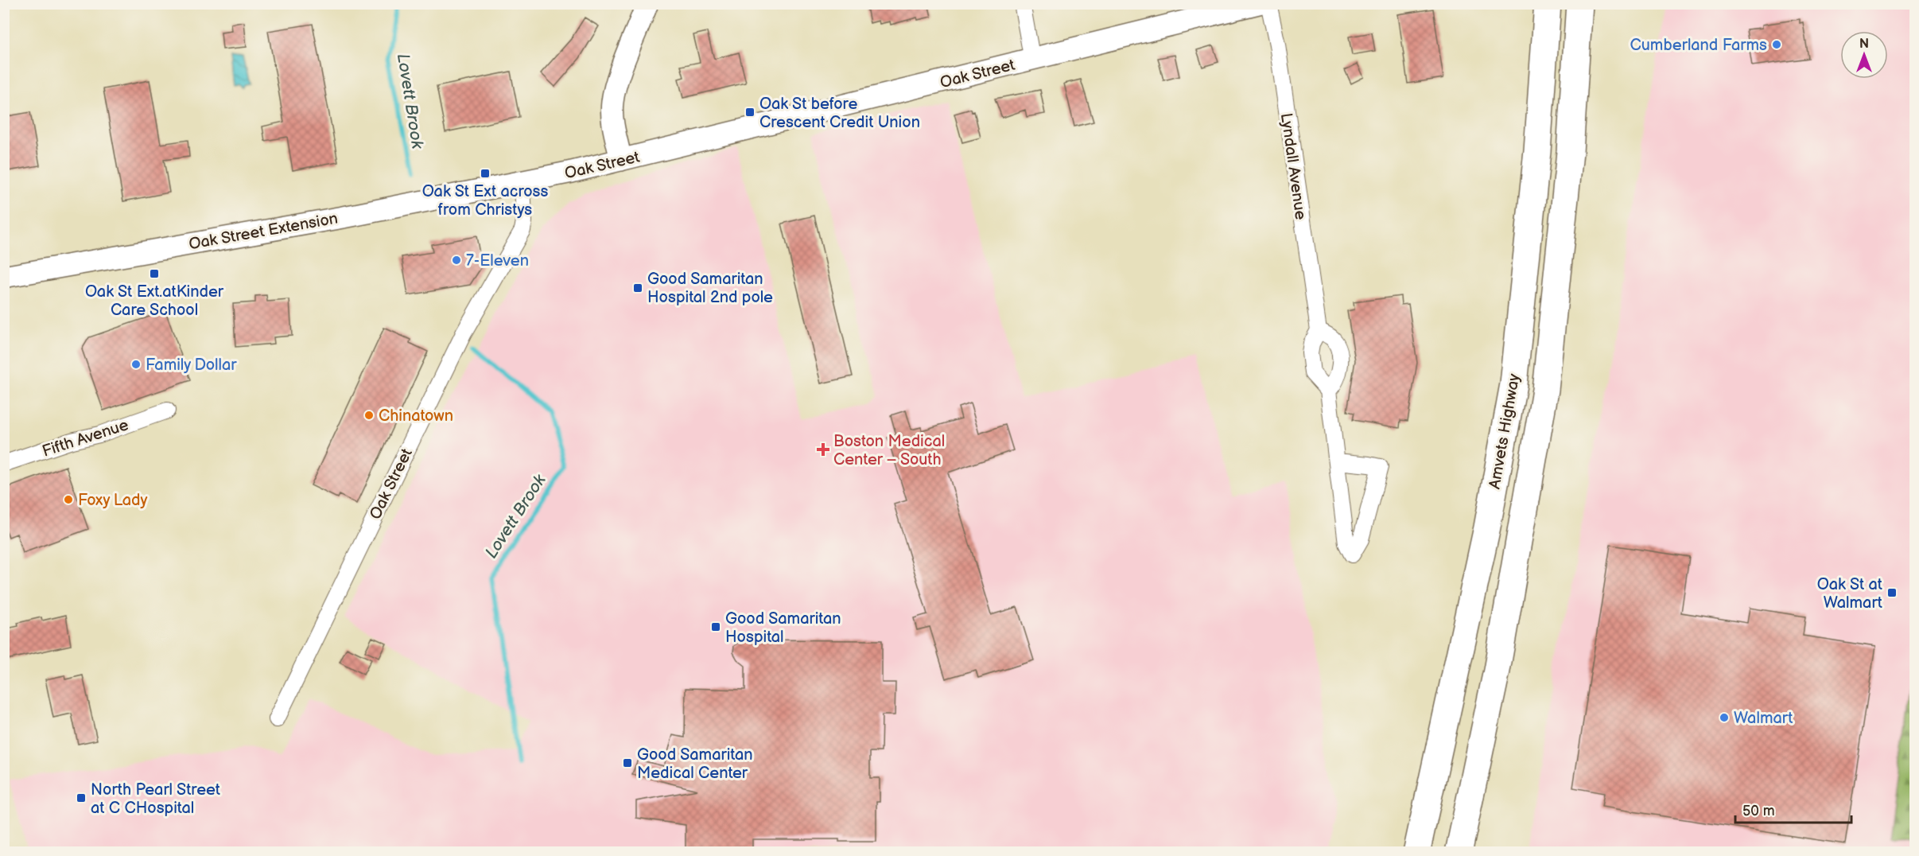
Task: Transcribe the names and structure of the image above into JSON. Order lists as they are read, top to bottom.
{
  "streets": {
    "highway": ["Amvets Highway"],
    "main road": ["Oak Street", "Oak Street Extension"],
    "street": ["Lyndall Avenue", "Fifth Avenue"]
  },
  "crossings": [
    ["Oak Street", "Oak Street Extension"]
  ],
  "water": ["Lovett Brook"],
  "places": {
    "other": [
      "Cumberland Farms",
      "7-Eleven",
      "Family Dollar",
      "Chinatown",
      "Foxy Lady",
      "Walmart"
    ],
    "transit": [
      "Oak St before Crescent Credit Union",
      "Oak St Ext across from Christys",
      "Oak St Ext.atKinder Care School",
      "Good Samaritan Hospital 2nd pole",
      "Oak St at Walmart",
      "Good Samaritan Hospital",
      "Good Samaritan Medical Center",
      "North Pearl Street at C CHospital"
    ],
    "health": ["Boston Medical Center – South"]
  },
  "scale_bar": "50 m",
  "north": "top"
}
